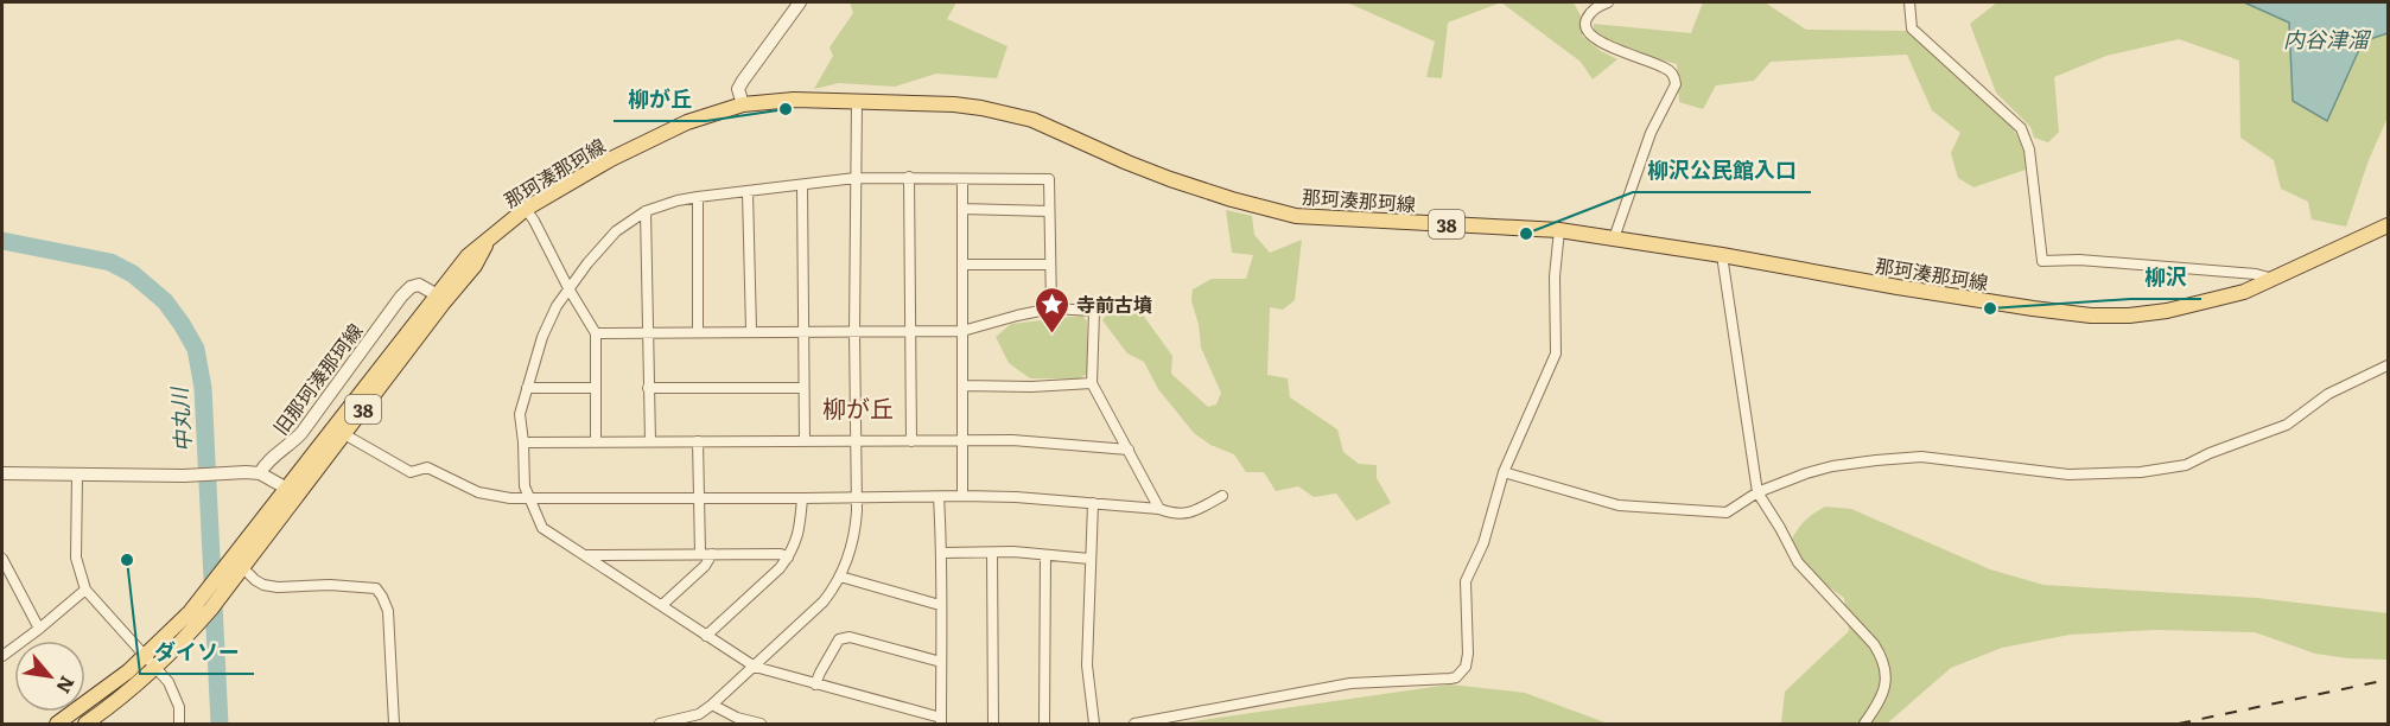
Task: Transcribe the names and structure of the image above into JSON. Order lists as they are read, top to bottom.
{
  "streets": {
    "main road": ["那珂湊那珂線", "38"],
    "street": ["旧那珂湊那珂線"]
  },
  "crossings": [
    ["那珂湊那珂線", "旧那珂湊那珂線"]
  ],
  "districts": ["柳が丘"],
  "water": ["内谷津溜", "中丸川"],
  "places": {
    "other": [
      "柳が丘",
      "柳沢公民館入口",
      "柳沢",
      "ダイソー"
    ],
    "place": ["寺前古墳"]
  },
  "north": "bottom right"
}
